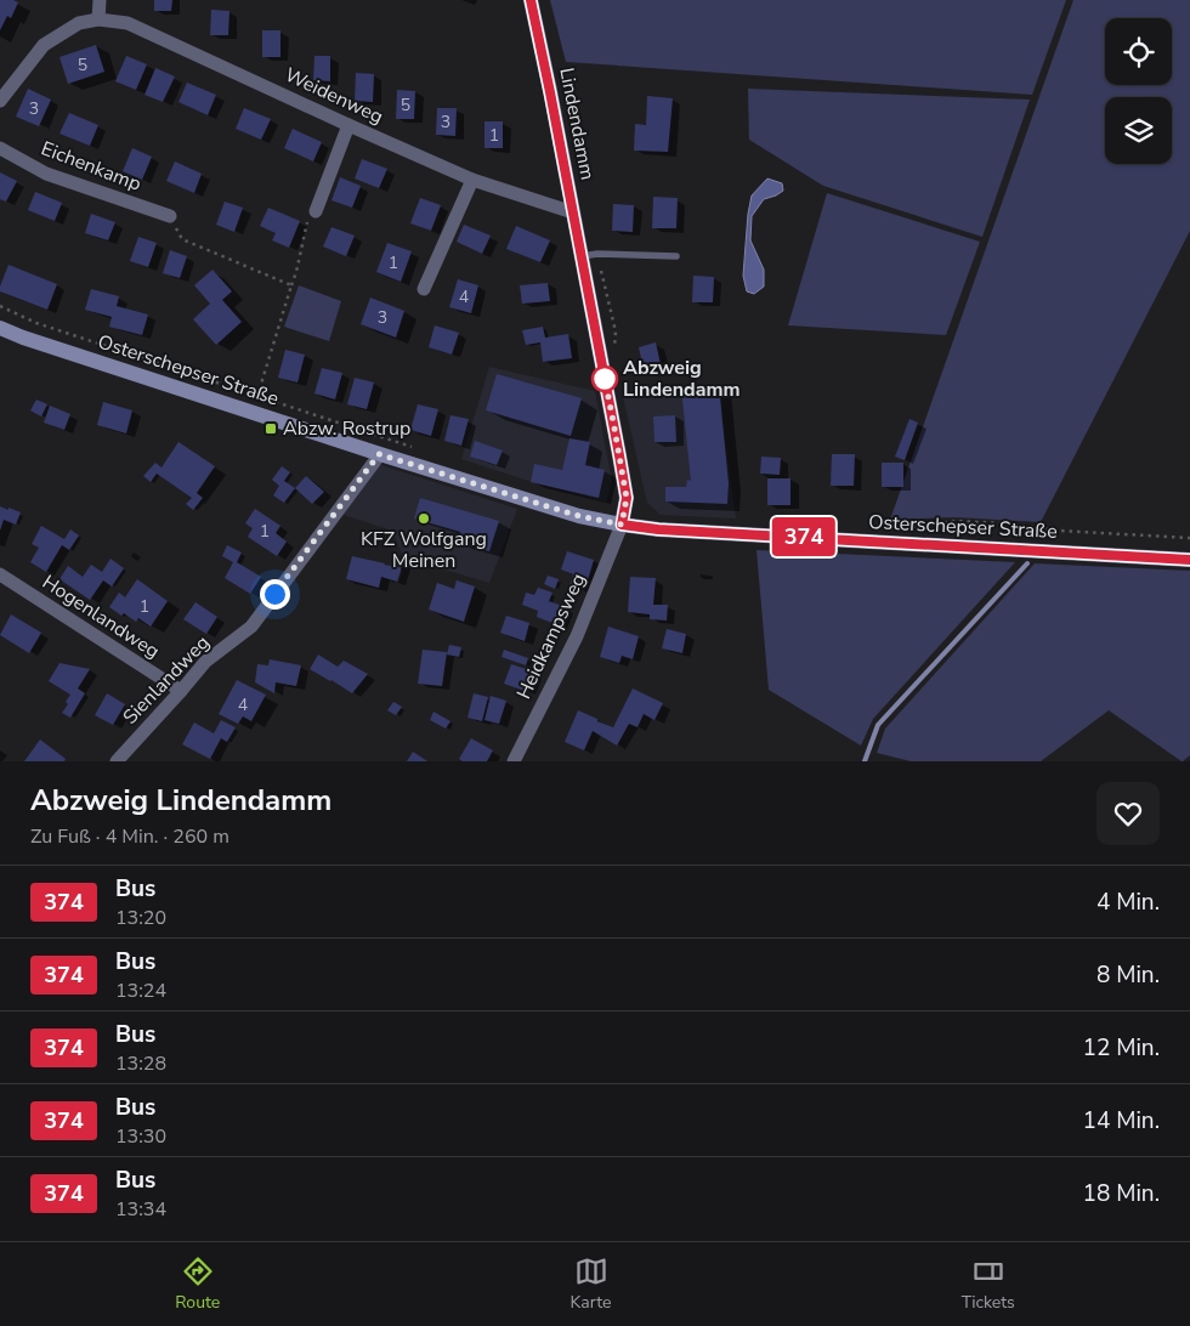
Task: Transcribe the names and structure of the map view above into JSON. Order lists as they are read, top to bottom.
{
  "streets": {
    "main road": ["Lindendamm", "Osterschepser Straße"],
    "street": [
      "Weidenweg",
      "Eichenkamp",
      "Hogenlandweg",
      "Heidkampsweg",
      "Sienlandweg"
    ]
  },
  "crossings": [
    ["Weidenweg", "Lindendamm"],
    ["Lindendamm", "Osterschepser Straße"],
    ["Lindendamm", "Heidkampsweg"],
    ["Osterschepser Straße", "Heidkampsweg"],
    ["Osterschepser Straße", "Sienlandweg"],
    ["Hogenlandweg", "Sienlandweg"]
  ],
  "places": {
    "other": ["Abzweig Lindendamm", "KFZ Wolfgang Meinen"],
    "transit": ["Abzw. Rostrup"]
  },
  "lines": ["bus line 374"],
  "house_numbers": [
    "5",
    "5",
    "3",
    "3",
    "1",
    "1",
    "4",
    "3",
    "1",
    "1",
    "4"
  ],
  "page": {
    "on_map": "374",
    "heading": ["Abzweig Lindendamm", "Zu Fuß · 4 Min. · 260 m"],
    "list": [
      {
        "mark": "374",
        "name": "Bus",
        "note": "13:20",
        "value": "4 Min."
      },
      {
        "mark": "374",
        "name": "Bus",
        "note": "13:24",
        "value": "8 Min."
      },
      {
        "mark": "374",
        "name": "Bus",
        "note": "13:28",
        "value": "12 Min."
      },
      {
        "mark": "374",
        "name": "Bus",
        "note": "13:30",
        "value": "14 Min."
      },
      {
        "mark": "374",
        "name": "Bus",
        "note": "13:34",
        "value": "18 Min."
      }
    ],
    "tabs": ["Route", "Karte", "Tickets"]
  }
}
